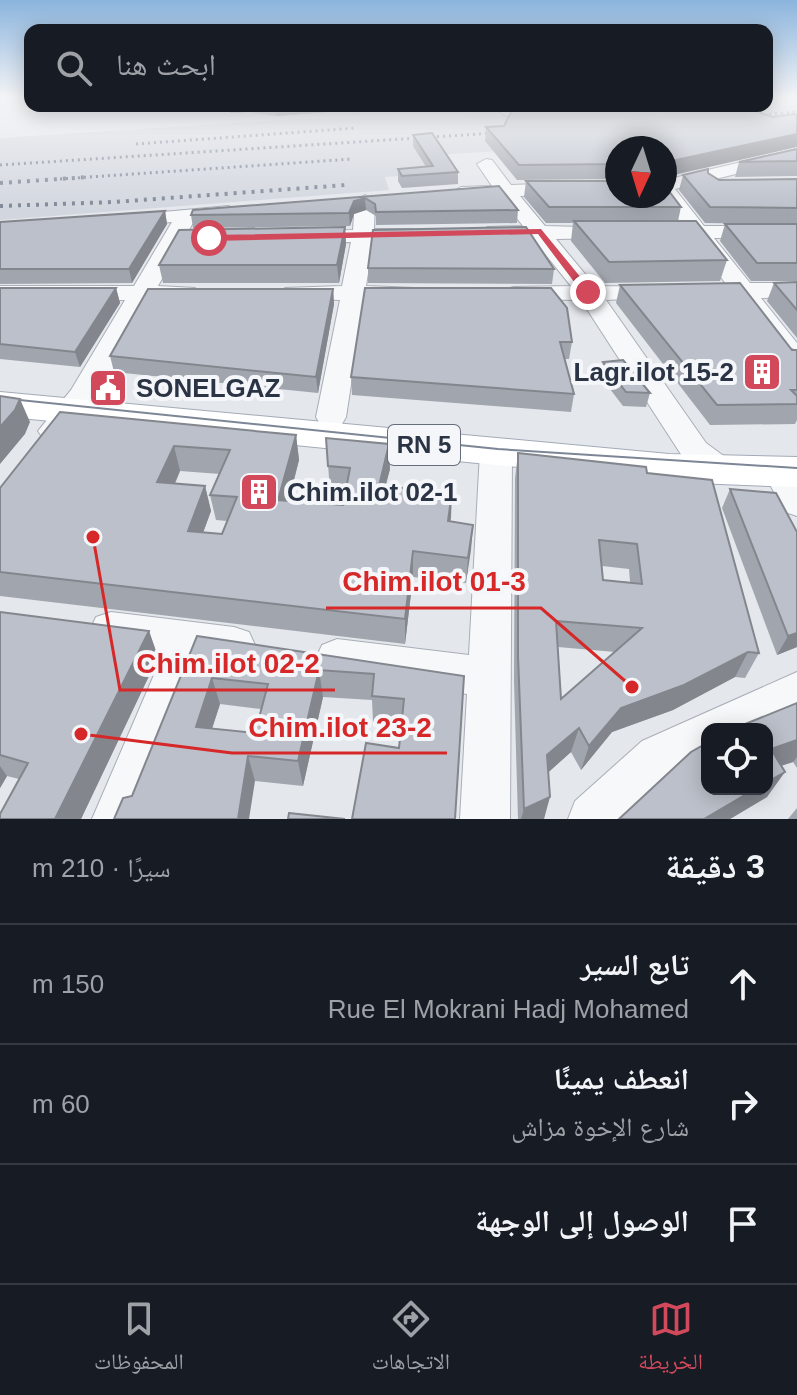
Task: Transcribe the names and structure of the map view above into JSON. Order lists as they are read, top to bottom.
{
  "streets": {
    "main road": ["RN 5"]
  },
  "places": {
    "building": ["Lagr.ilot 15-2", "Chim.ilot 02-1"],
    "public building": ["SONELGAZ"],
    "other": ["Chim.ilot 02-2", "Chim.ilot 01-3", "Chim.ilot 23-2"]
  },
  "north": "bottom",
  "page": {
    "search": "ابحث هنا",
    "heading": ["3 دقيقة", "سيرًا · 210 m"],
    "list": [
      ["تابع السير", "Rue El Mokrani Hadj Mohamed", "150 m"],
      ["انعطف يمينًا", "شارع الإخوة مزاش", "60 m"],
      "الوصول إلى الوجهة"
    ],
    "nav": ["الخريطة", "الاتجاهات", "المحفوظات"]
  }
}
